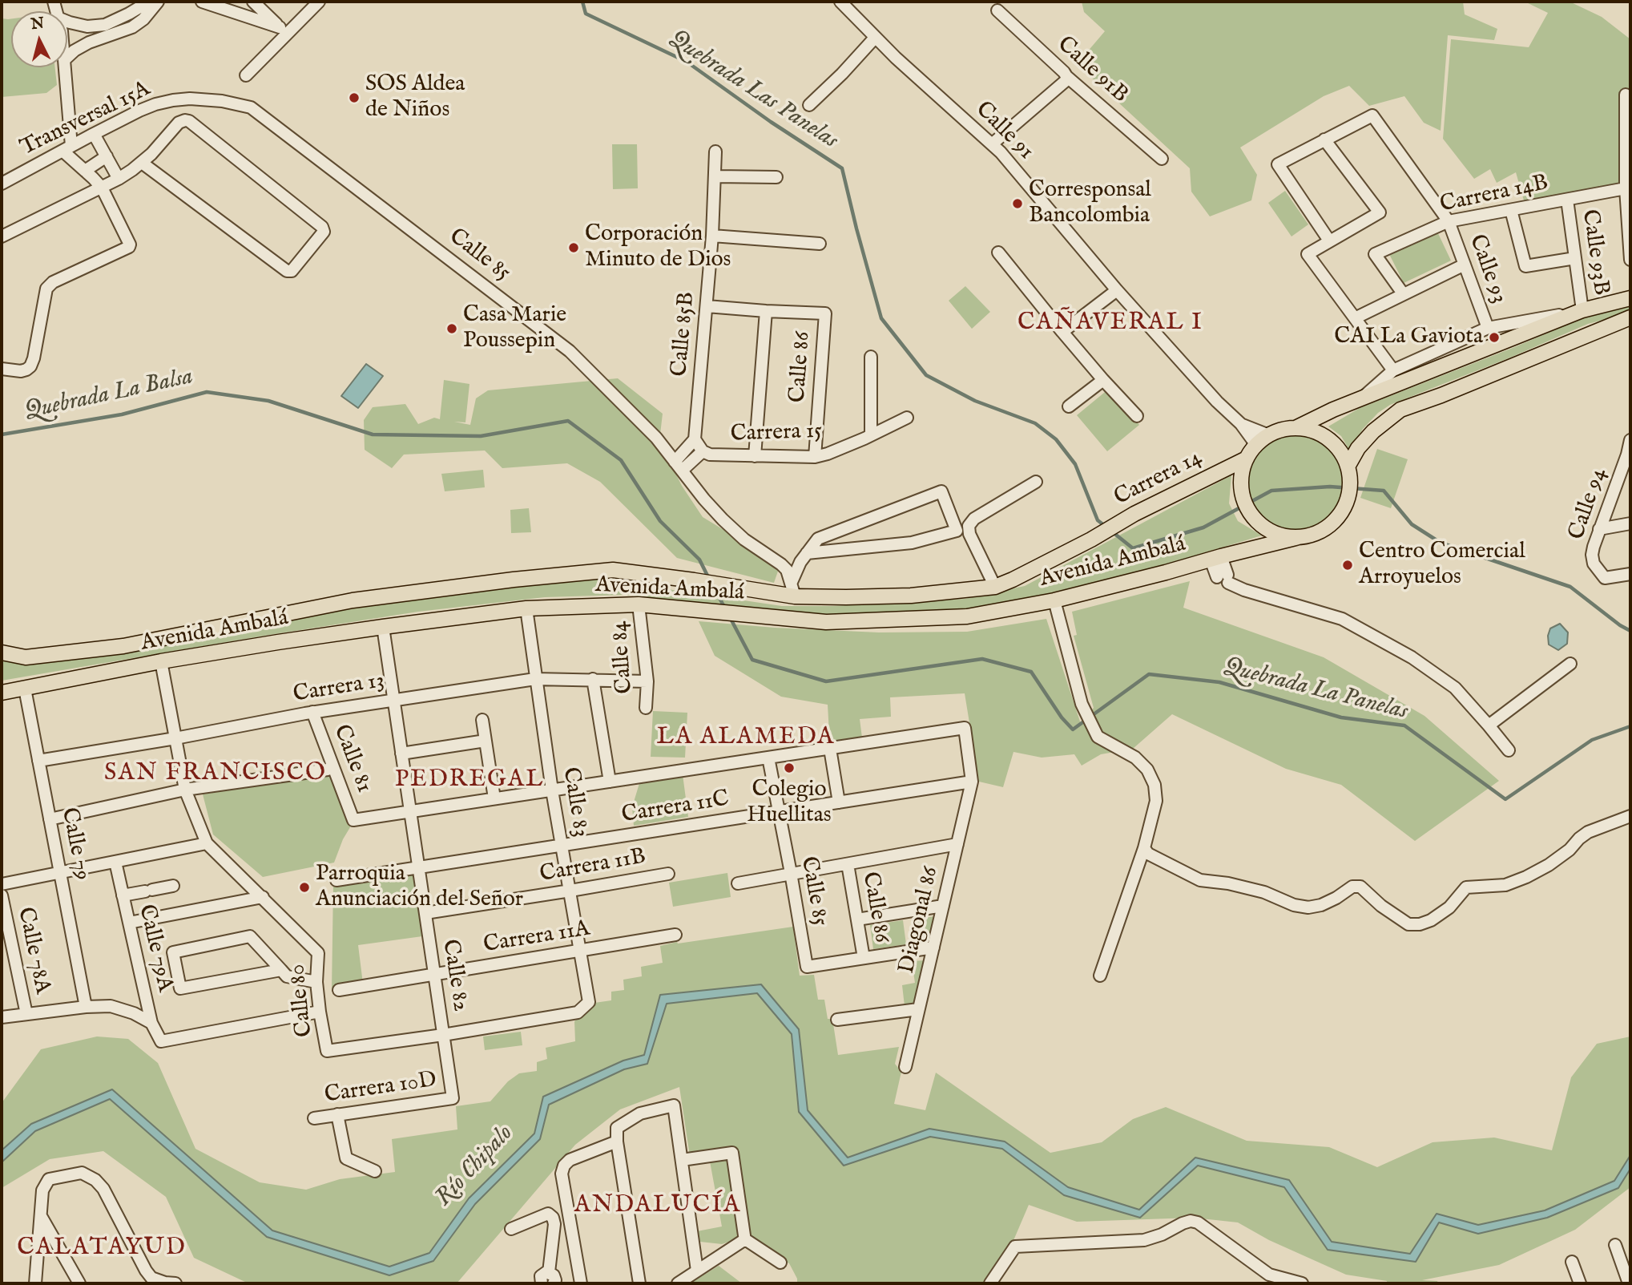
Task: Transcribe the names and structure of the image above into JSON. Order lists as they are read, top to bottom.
{
  "streets": {
    "main road": ["Carrera 14", "Avenida Ambalá"],
    "street": [
      "Calle 91B",
      "Transversal 15A",
      "Calle 91",
      "Carrera 14B",
      "Calle 93B",
      "Calle 85",
      "Calle 93",
      "Calle 85B",
      "Calle 86",
      "Carrera 15",
      "Calle 94",
      "Calle 84",
      "Carrera 13",
      "Calle 81",
      "Calle 83",
      "Carrera 11C",
      "Calle 79",
      "Carrera 11B",
      "Diagonal 86",
      "Carrera 11A",
      "Calle 79A",
      "Calle 78A",
      "Calle 82",
      "Calle 80",
      "Carrera 10D"
    ]
  },
  "crossings": [
    ["Transversal 15A", "Calle 85"],
    ["Carrera 14B", "Calle 93B"],
    ["Carrera 14B", "Calle 93"],
    ["Calle 85", "Calle 86"],
    ["Calle 85", "Carrera 15"],
    ["Calle 85", "Avenida Ambalá"],
    ["Calle 85", "Carrera 11C"],
    ["Calle 86", "Carrera 15"],
    ["Carrera 14", "Avenida Ambalá"],
    ["Avenida Ambalá", "Calle 84"],
    ["Avenida Ambalá", "Calle 83"],
    ["Avenida Ambalá", "Calle 79"],
    ["Avenida Ambalá", "Calle 82"],
    ["Avenida Ambalá", "Calle 80"],
    ["Calle 84", "Carrera 13"],
    ["Carrera 13", "Calle 81"],
    ["Carrera 13", "Calle 83"],
    ["Carrera 13", "Calle 79"],
    ["Carrera 13", "Calle 82"],
    ["Carrera 13", "Calle 80"],
    ["Calle 81", "Calle 82"],
    ["Calle 83", "Carrera 11C"],
    ["Calle 83", "Carrera 11B"],
    ["Calle 83", "Carrera 11A"],
    ["Calle 83", "Calle 82"],
    ["Calle 83", "Calle 80"],
    ["Carrera 11C", "Diagonal 86"],
    ["Carrera 11C", "Calle 82"],
    ["Carrera 11B", "Calle 82"],
    ["Carrera 11A", "Calle 82"],
    ["Calle 79A", "Calle 80"],
    ["Calle 82", "Calle 80"],
    ["Calle 82", "Carrera 10D"]
  ],
  "districts": [
    "CAÑAVERAL I",
    "LA ALAMEDA",
    "SAN FRANCISCO",
    "PEDREGAL",
    "ANDALUCÍA",
    "CALATAYUD"
  ],
  "water": [
    "Quebrada Las Panelas",
    "Quebrada La Balsa",
    "Quebrada La Panelas",
    "Río Chipalo"
  ],
  "places": [
    "SOS Aldea de Niños",
    "Corresponsal Bancolombia",
    "Corporación Minuto de Dios",
    "Casa Marie Poussepin",
    "CAI La Gaviota",
    "Centro Comercial Arroyuelos",
    "Colegio Huellitas",
    "Parroquia Anunciación del Señor"
  ],
  "north": "top"
}
